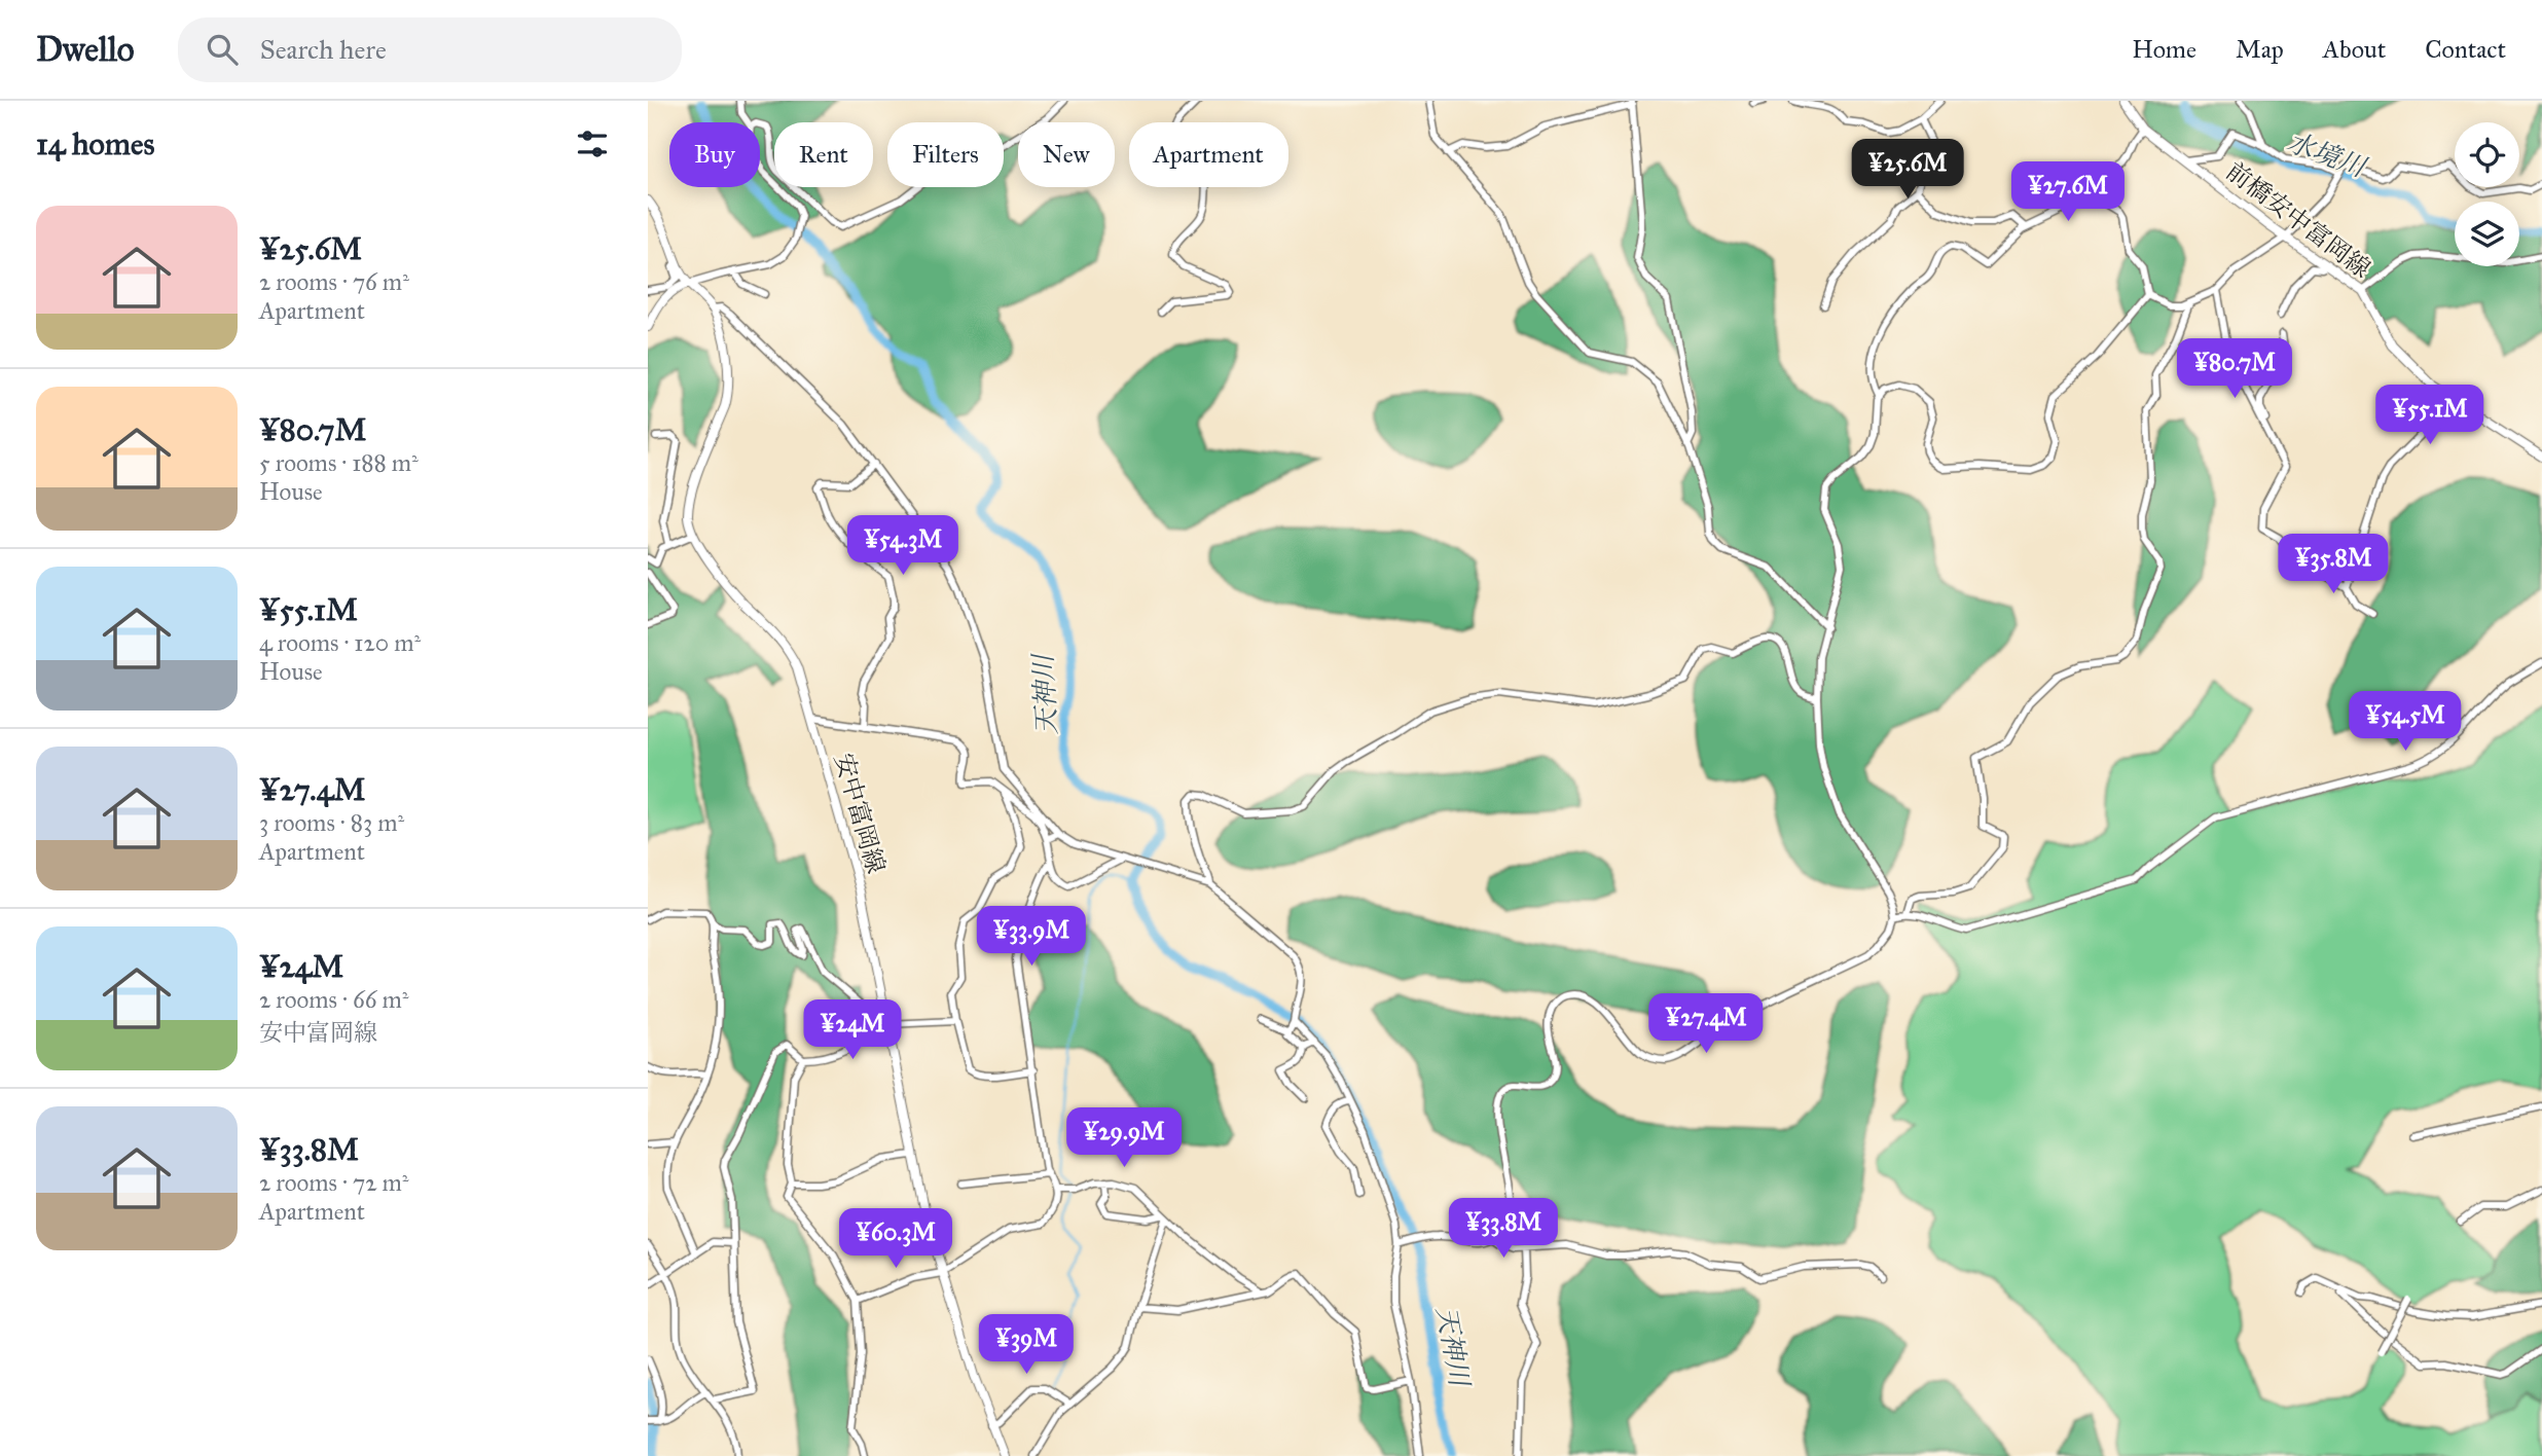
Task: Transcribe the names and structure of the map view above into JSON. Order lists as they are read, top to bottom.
{
  "streets": {
    "main road": ["前橋安中富岡線", "安中富岡線"]
  },
  "water": ["水境川", "天神川"],
  "page": {
    "header": "Dwello",
    "search": "Search here",
    "nav": [
      "Home",
      "Map",
      "About",
      "Contact"
    ],
    "heading": "14 homes",
    "chip": [
      "Buy",
      "Rent",
      "Filters",
      "New",
      "Apartment"
    ],
    "price": [
      "¥25.6M",
      "¥27.6M",
      "¥80.7M",
      "¥55.1M",
      "¥54.3M",
      "¥35.8M",
      "¥54.5M",
      "¥33.9M",
      "¥27.4M",
      "¥24M",
      "¥29.9M",
      "¥33.8M",
      "¥60.3M",
      "¥39M"
    ],
    "list": [
      {
        "name": "¥25.6M",
        "note": "2 rooms · 76 m² · Apartment"
      },
      {
        "name": "¥80.7M",
        "note": "5 rooms · 188 m² · House"
      },
      {
        "name": "¥55.1M",
        "note": "4 rooms · 120 m² · House"
      },
      {
        "name": "¥27.4M",
        "note": "3 rooms · 83 m² · Apartment"
      },
      {
        "name": "¥24M",
        "note": "2 rooms · 66 m² · 安中富岡線"
      },
      {
        "name": "¥33.8M",
        "note": "2 rooms · 72 m² · Apartment"
      }
    ]
  }
}
